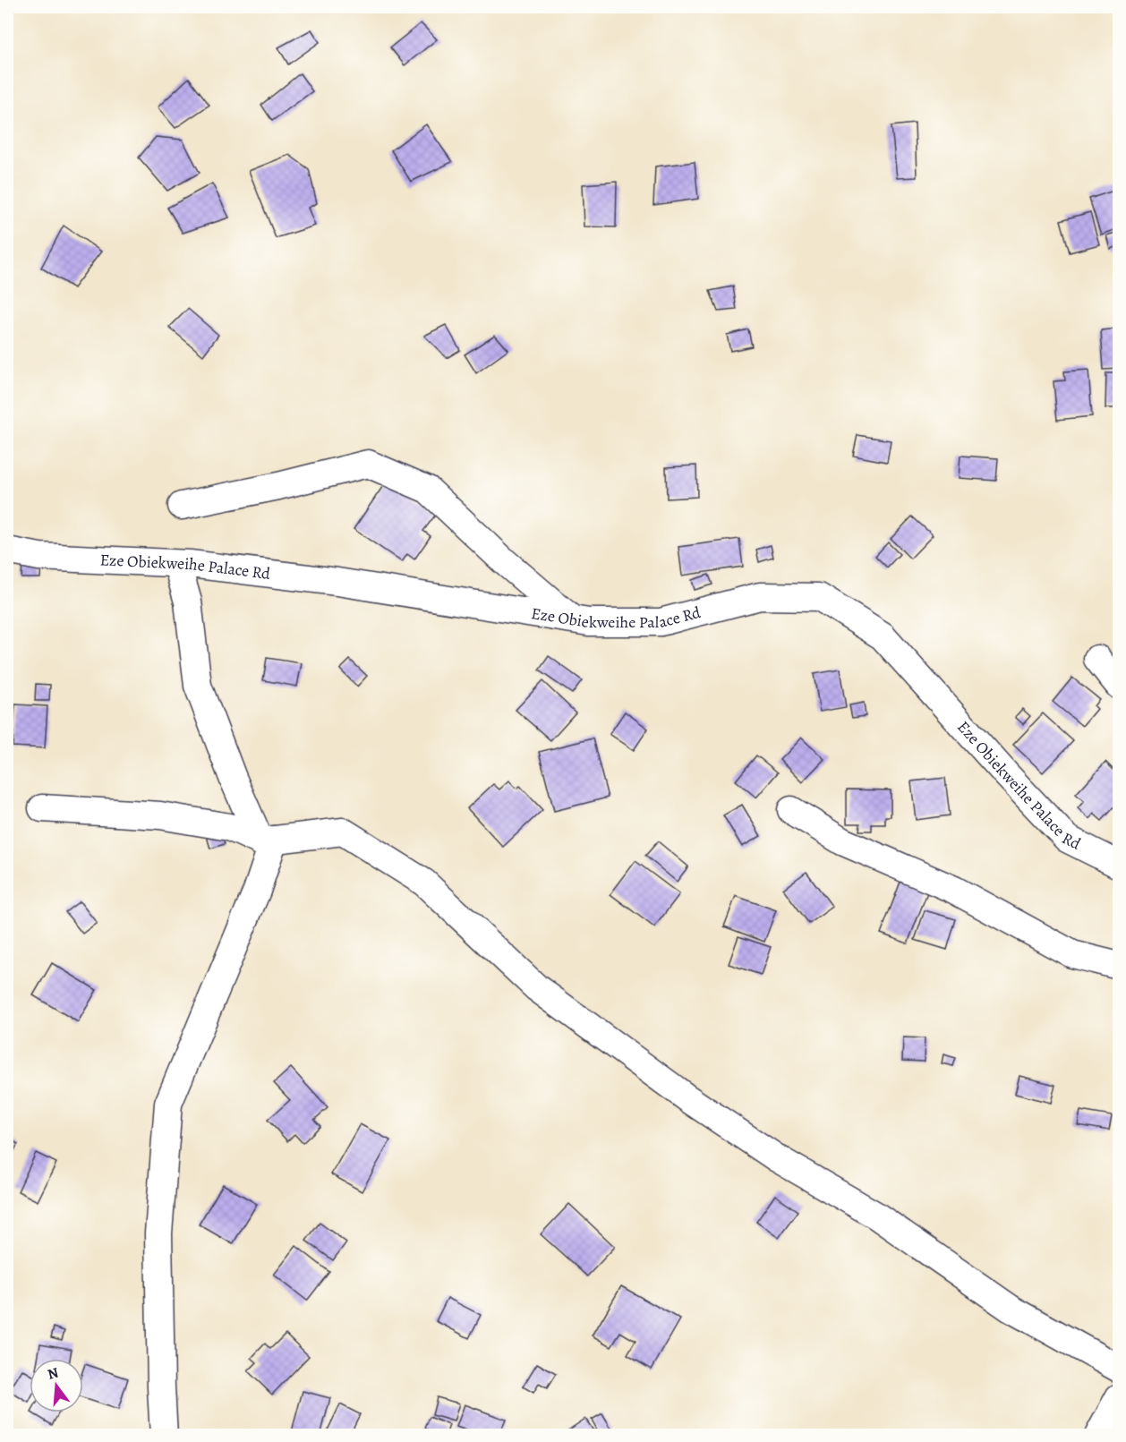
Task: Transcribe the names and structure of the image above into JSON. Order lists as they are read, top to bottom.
{
  "streets": {
    "street": ["Eze Obiekweihe Palace Rd"]
  },
  "north": "top"
}
